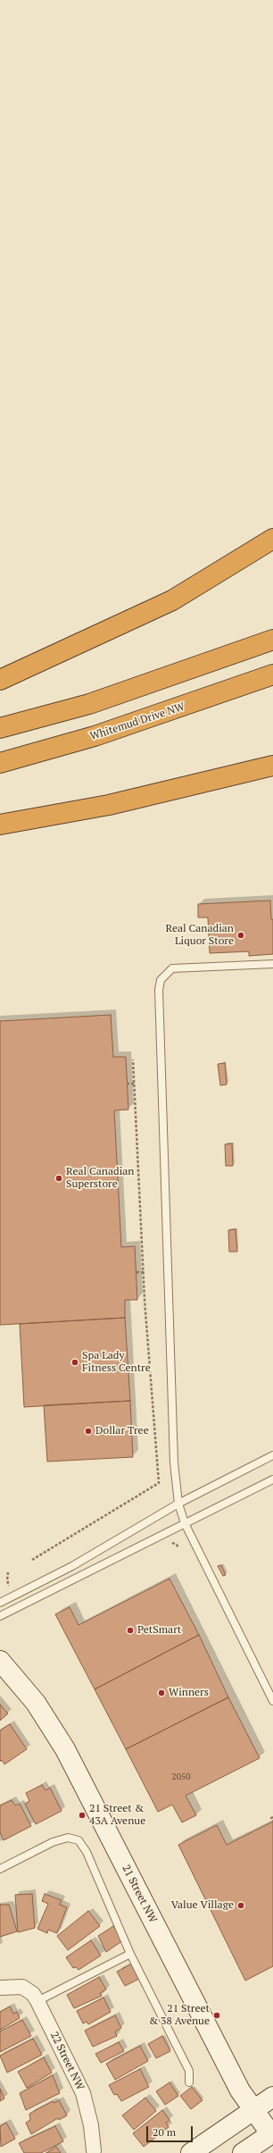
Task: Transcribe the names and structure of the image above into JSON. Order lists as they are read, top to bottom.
{
  "streets": {
    "highway": ["Whitemud Drive NW"],
    "street": ["21 Street NW", "22 Street NW"]
  },
  "places": [
    "Real Canadian Liquor Store",
    "Real Canadian Superstore",
    "Spa Lady Fitness Centre",
    "Dollar Tree",
    "PetSmart",
    "Winners",
    "21 Street & 43A Avenue",
    "Value Village",
    "21 Street & 38 Avenue"
  ],
  "house_numbers": ["2050"],
  "scale_bar": "20 m"
}
